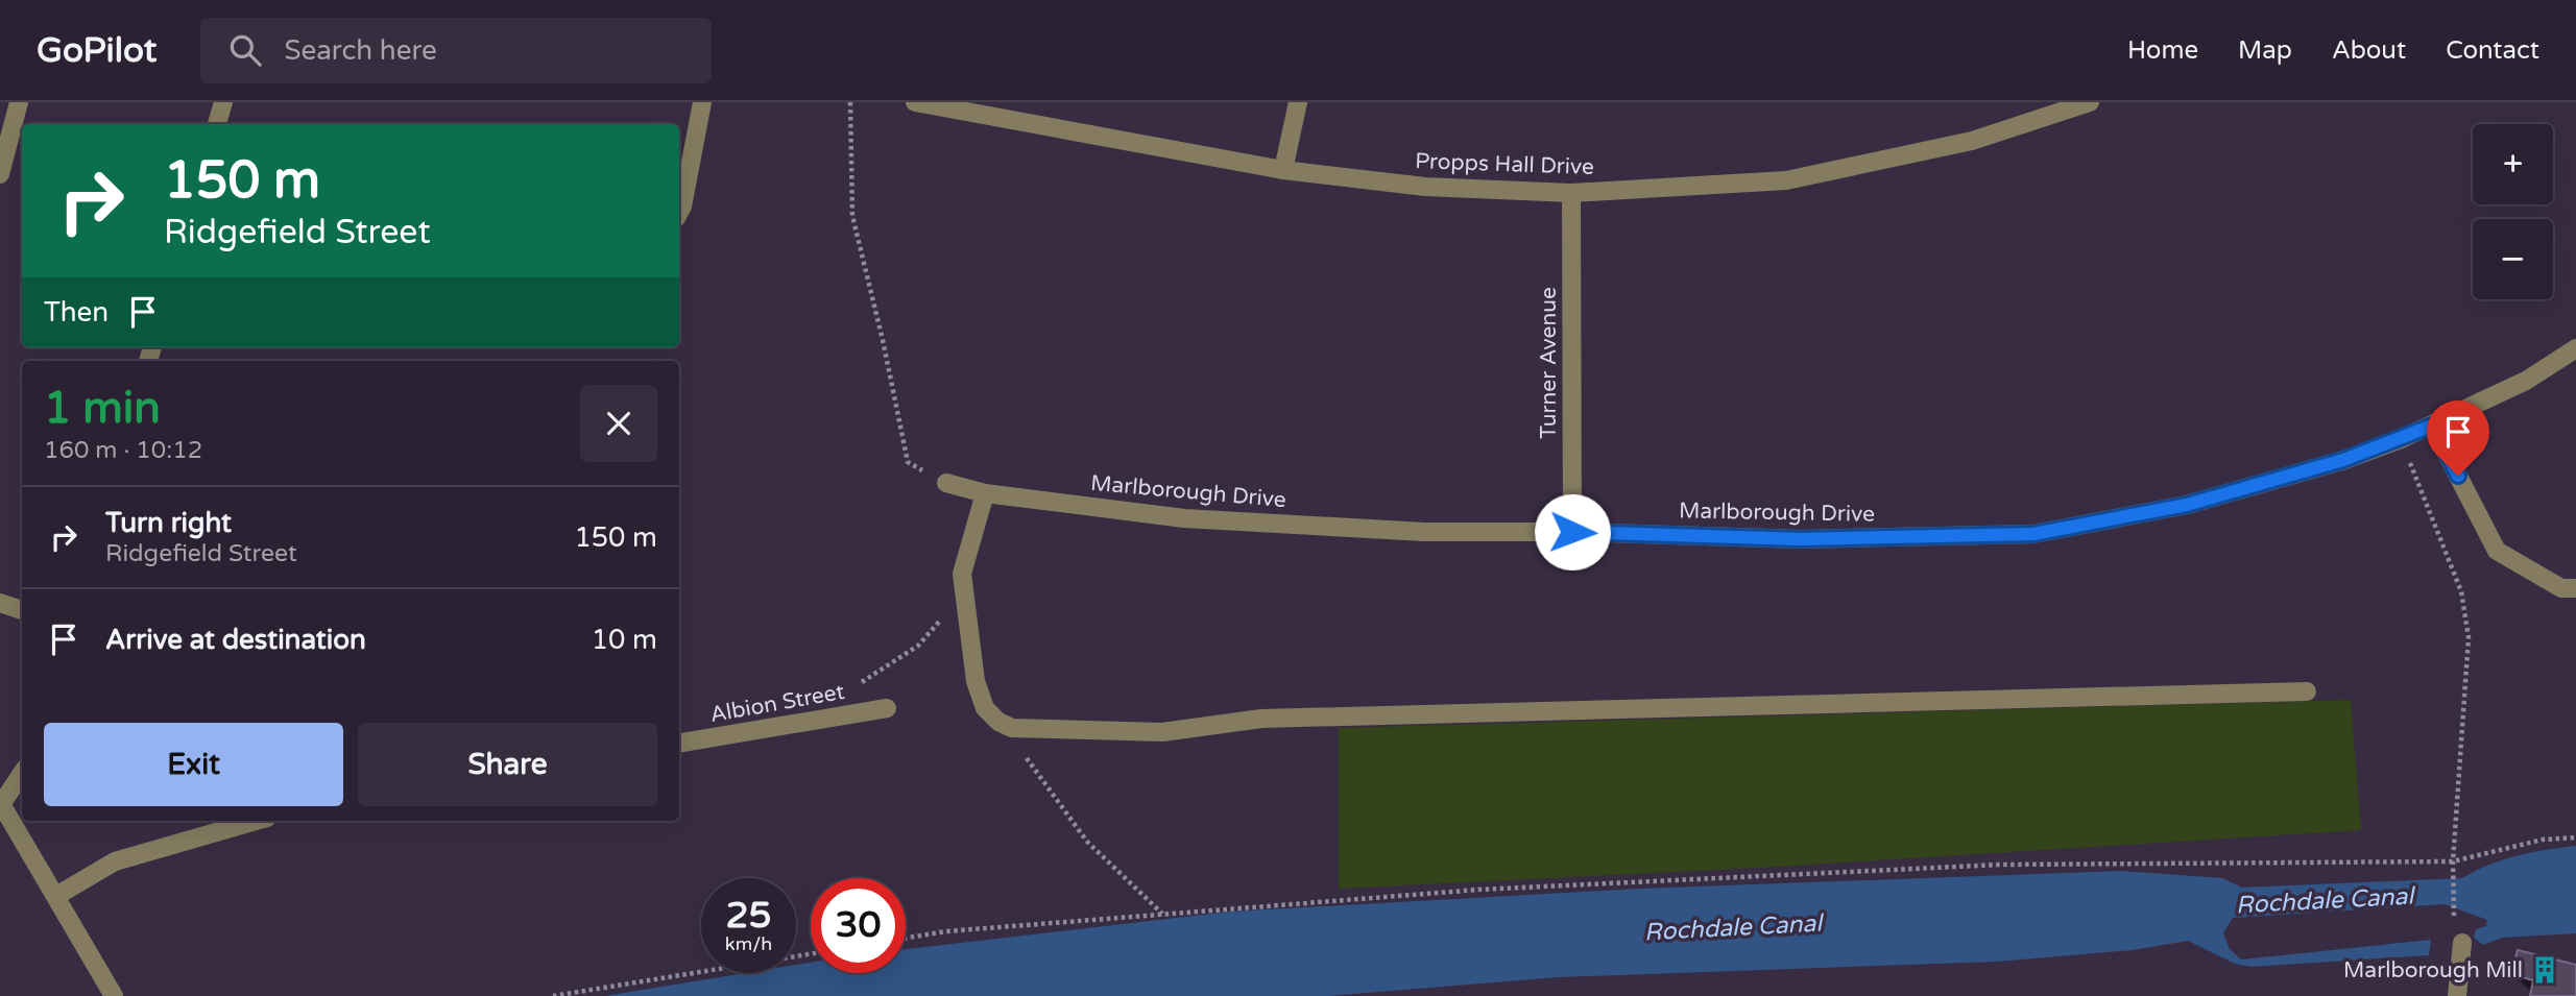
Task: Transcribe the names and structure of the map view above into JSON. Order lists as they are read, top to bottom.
{
  "streets": {
    "street": [
      "Propps Hall Drive",
      "Turner Avenue",
      "Marlborough Drive",
      "Albion Street"
    ]
  },
  "crossings": [
    ["Propps Hall Drive", "Turner Avenue"],
    ["Turner Avenue", "Marlborough Drive"]
  ],
  "water": ["Rochdale Canal"],
  "places": {
    "building": ["Marlborough Mill"]
  },
  "page": {
    "header": "GoPilot",
    "search": "Search here",
    "nav": [
      "Home",
      "Map",
      "About",
      "Contact"
    ],
    "map_buttons": ["+", "−"],
    "turn": ["150 m", "Ridgefield Street"],
    "then": "Then",
    "heading": ["1 min", "160 m · 10:12"],
    "list": [
      {
        "name": "Turn right",
        "note": "Ridgefield Street",
        "value": "150 m"
      },
      {
        "name": "Arrive at destination",
        "value": "10 m"
      }
    ],
    "buttons": ["Exit", "Share"],
    "speed": "25 km/h",
    "limit": "30"
  }
}
